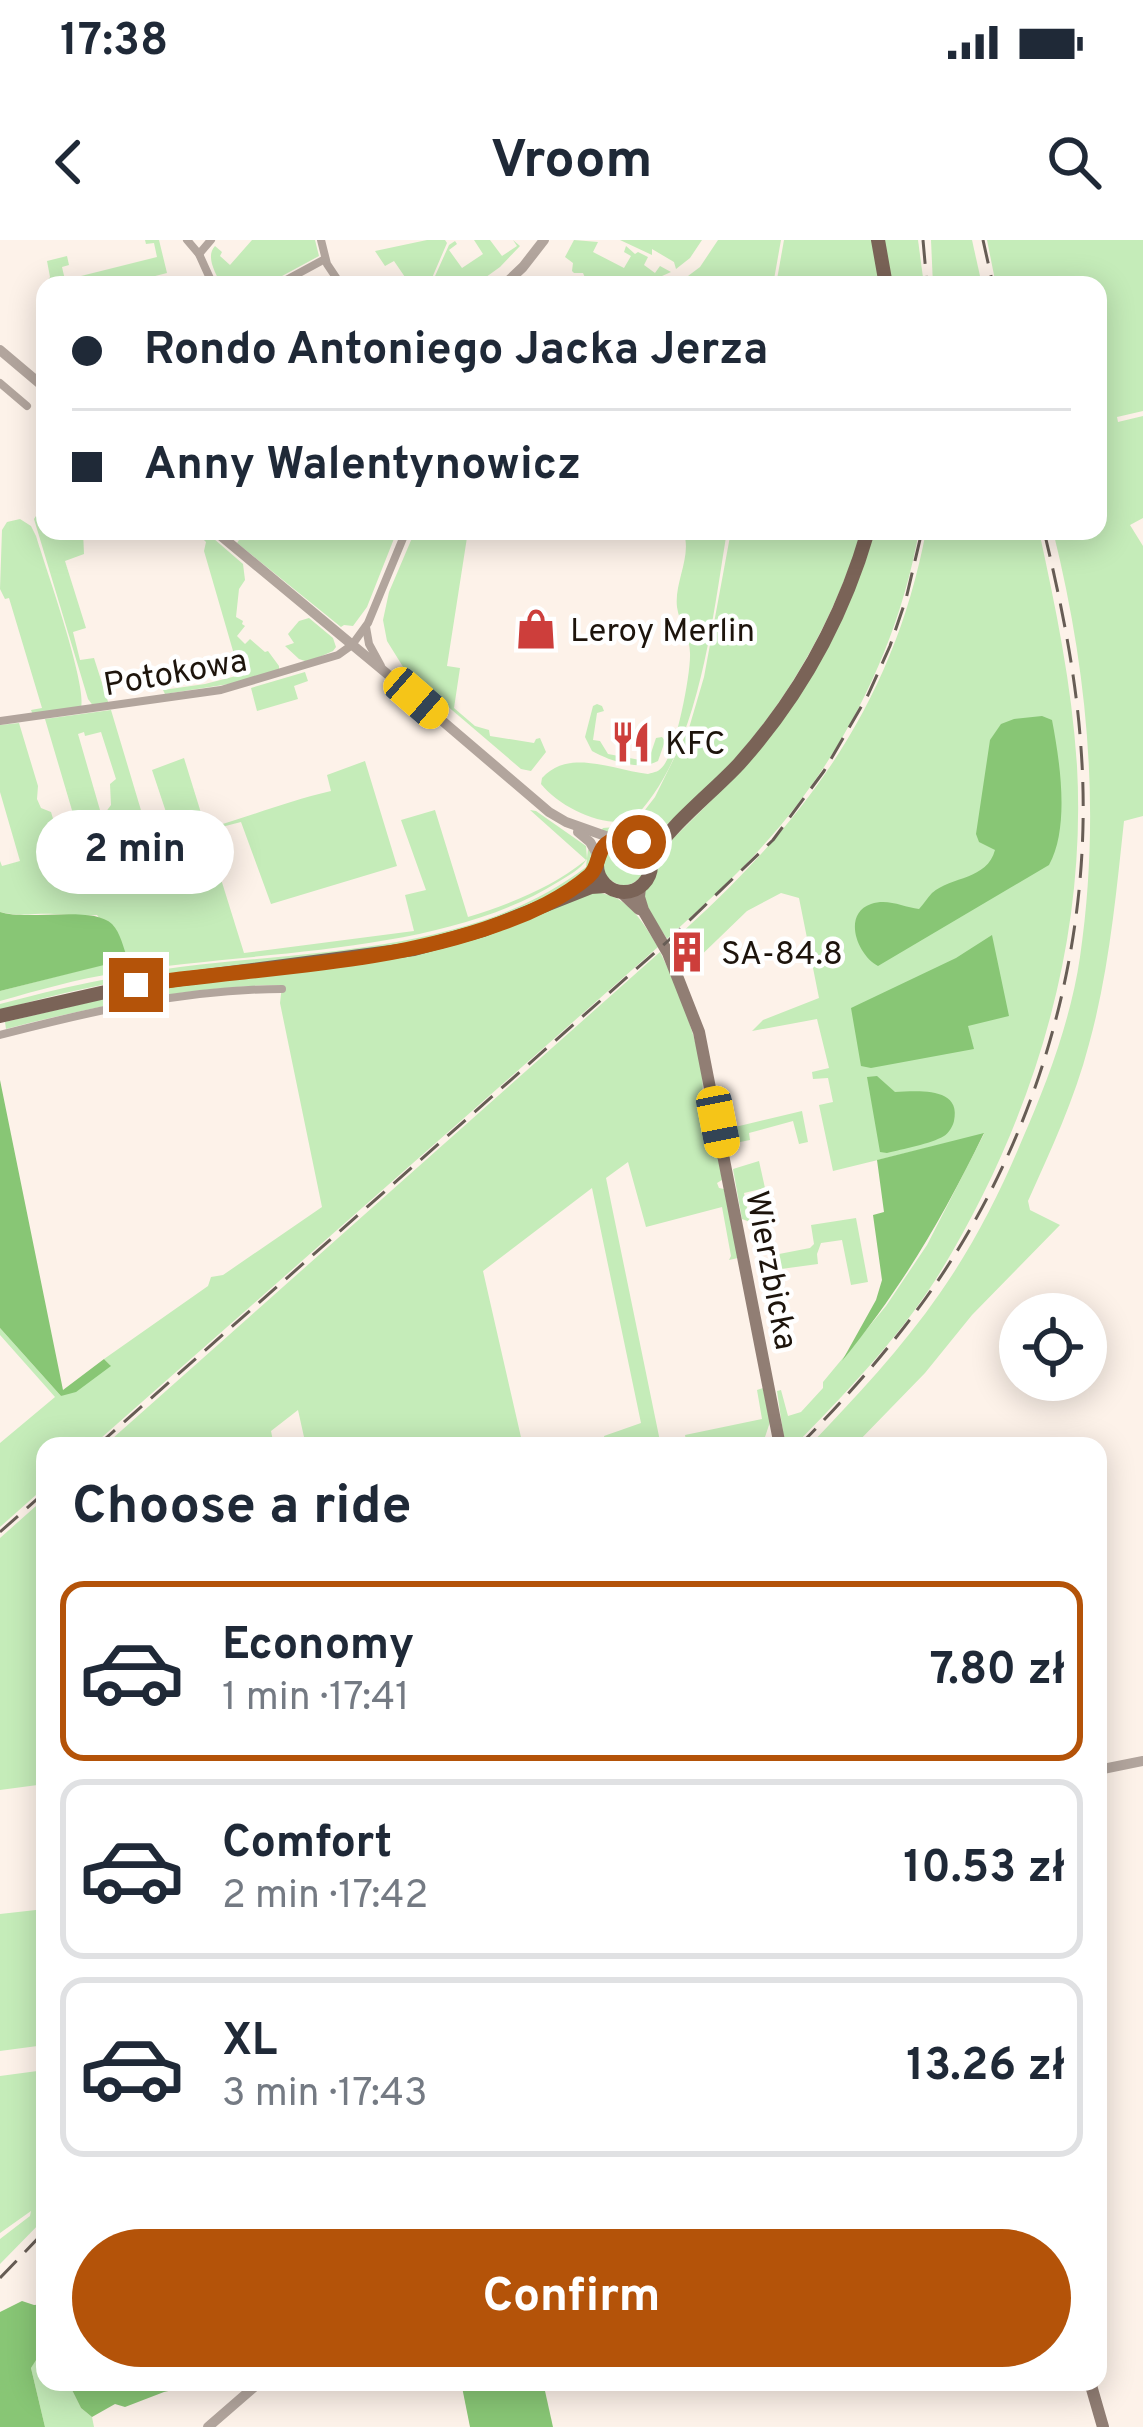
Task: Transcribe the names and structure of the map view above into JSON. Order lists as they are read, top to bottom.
{
  "streets": {
    "main road": ["Wierzbicka"],
    "street": ["Potokowa"]
  },
  "places": {
    "shop": ["Leroy Merlin"],
    "restaurant": ["KFC"],
    "building": ["SA-84.8"]
  },
  "page": {
    "status": "17:38",
    "header": "Vroom",
    "banner": ["Rondo Antoniego Jacka Jerza", "Anny Walentynowicz"],
    "bubble": "2 min",
    "heading": "Choose a ride",
    "list": [
      {
        "name": "Economy",
        "note": "1 min · 17:41",
        "value": "7.80 zł"
      },
      {
        "name": "Comfort",
        "note": "2 min · 17:42",
        "value": "10.53 zł"
      },
      {
        "name": "XL",
        "note": "3 min · 17:43",
        "value": "13.26 zł"
      }
    ],
    "buttons": "Confirm"
  }
}
